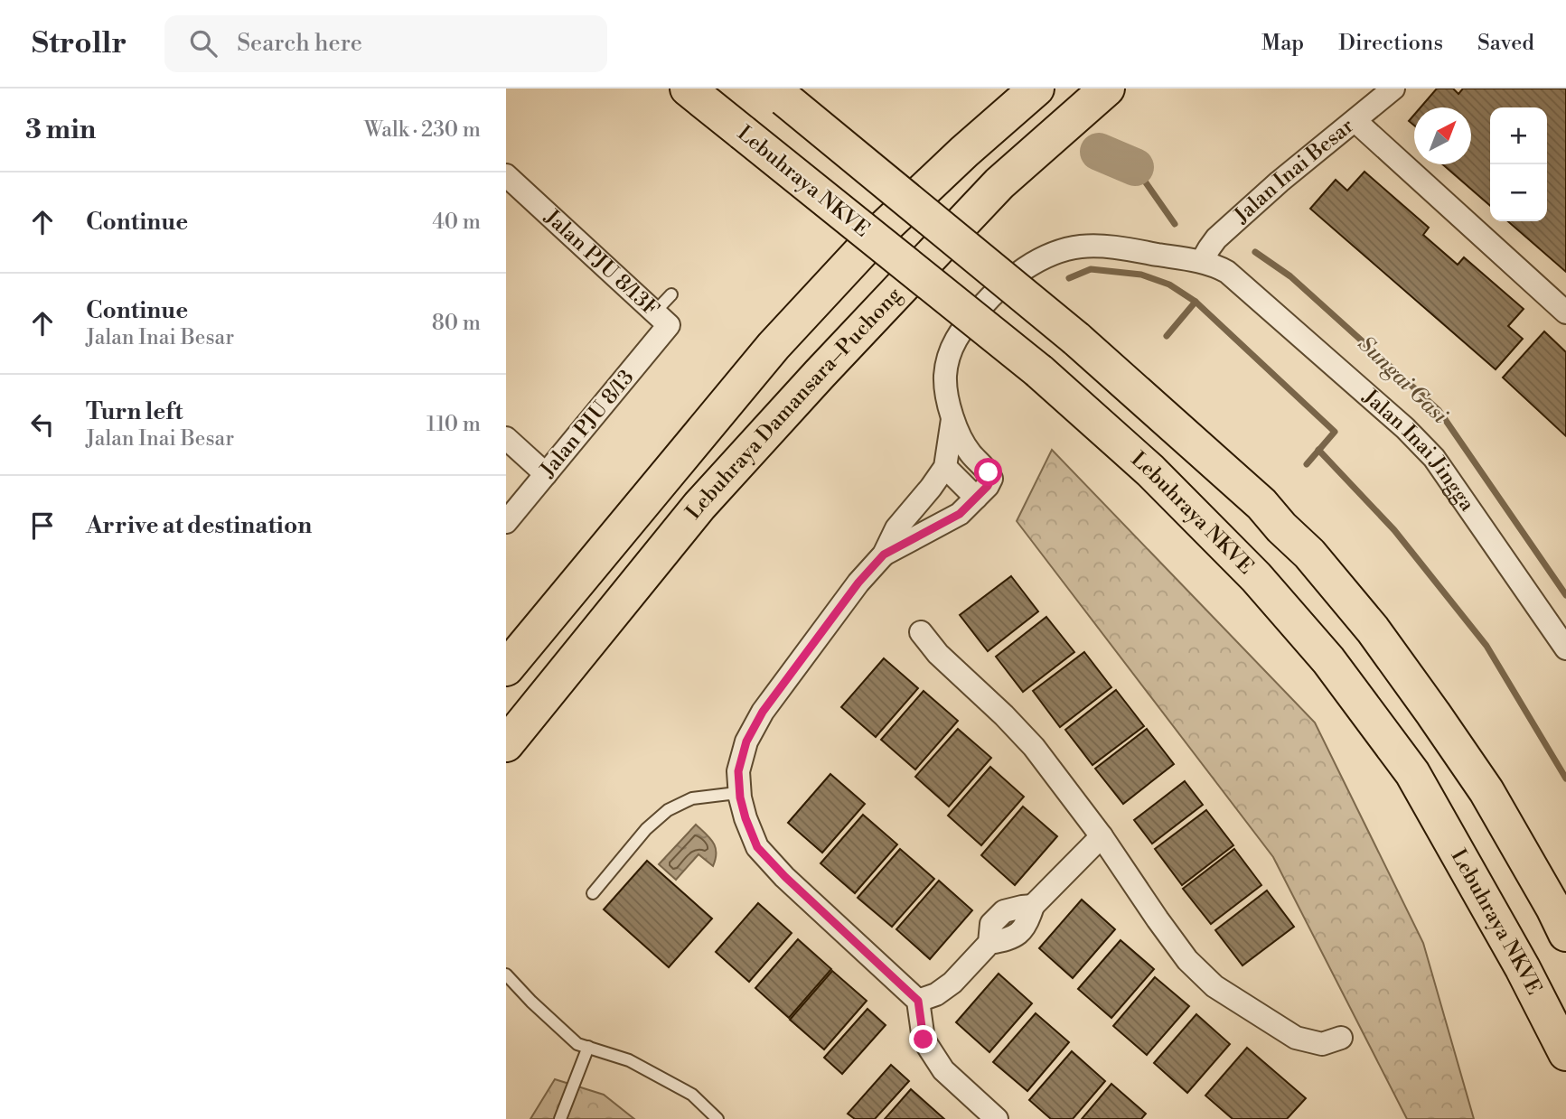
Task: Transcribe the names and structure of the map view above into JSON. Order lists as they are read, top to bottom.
{
  "streets": {
    "highway": ["Lebuhraya NKVE", "Lebuhraya Damansara–Puchong"],
    "street": [
      "Jalan Inai Besar",
      "Jalan PJU 8/13F",
      "Jalan PJU 8/13",
      "Jalan Inai Jingga"
    ]
  },
  "crossings": [
    ["Jalan Inai Besar", "Jalan Inai Jingga"],
    ["Jalan PJU 8/13F", "Jalan PJU 8/13"]
  ],
  "water": ["Sungai Gasi"],
  "north": "top right",
  "page": {
    "header": "Strollr",
    "search": "Search here",
    "nav": ["Map", "Directions", "Saved"],
    "heading": ["3 min", "Walk · 230 m"],
    "map_buttons": ["+", "−"],
    "list": [
      ["Continue", "40 m"],
      ["Continue", "Jalan Inai Besar", "80 m"],
      ["Turn left", "Jalan Inai Besar", "110 m"],
      "Arrive at destination"
    ]
  }
}
